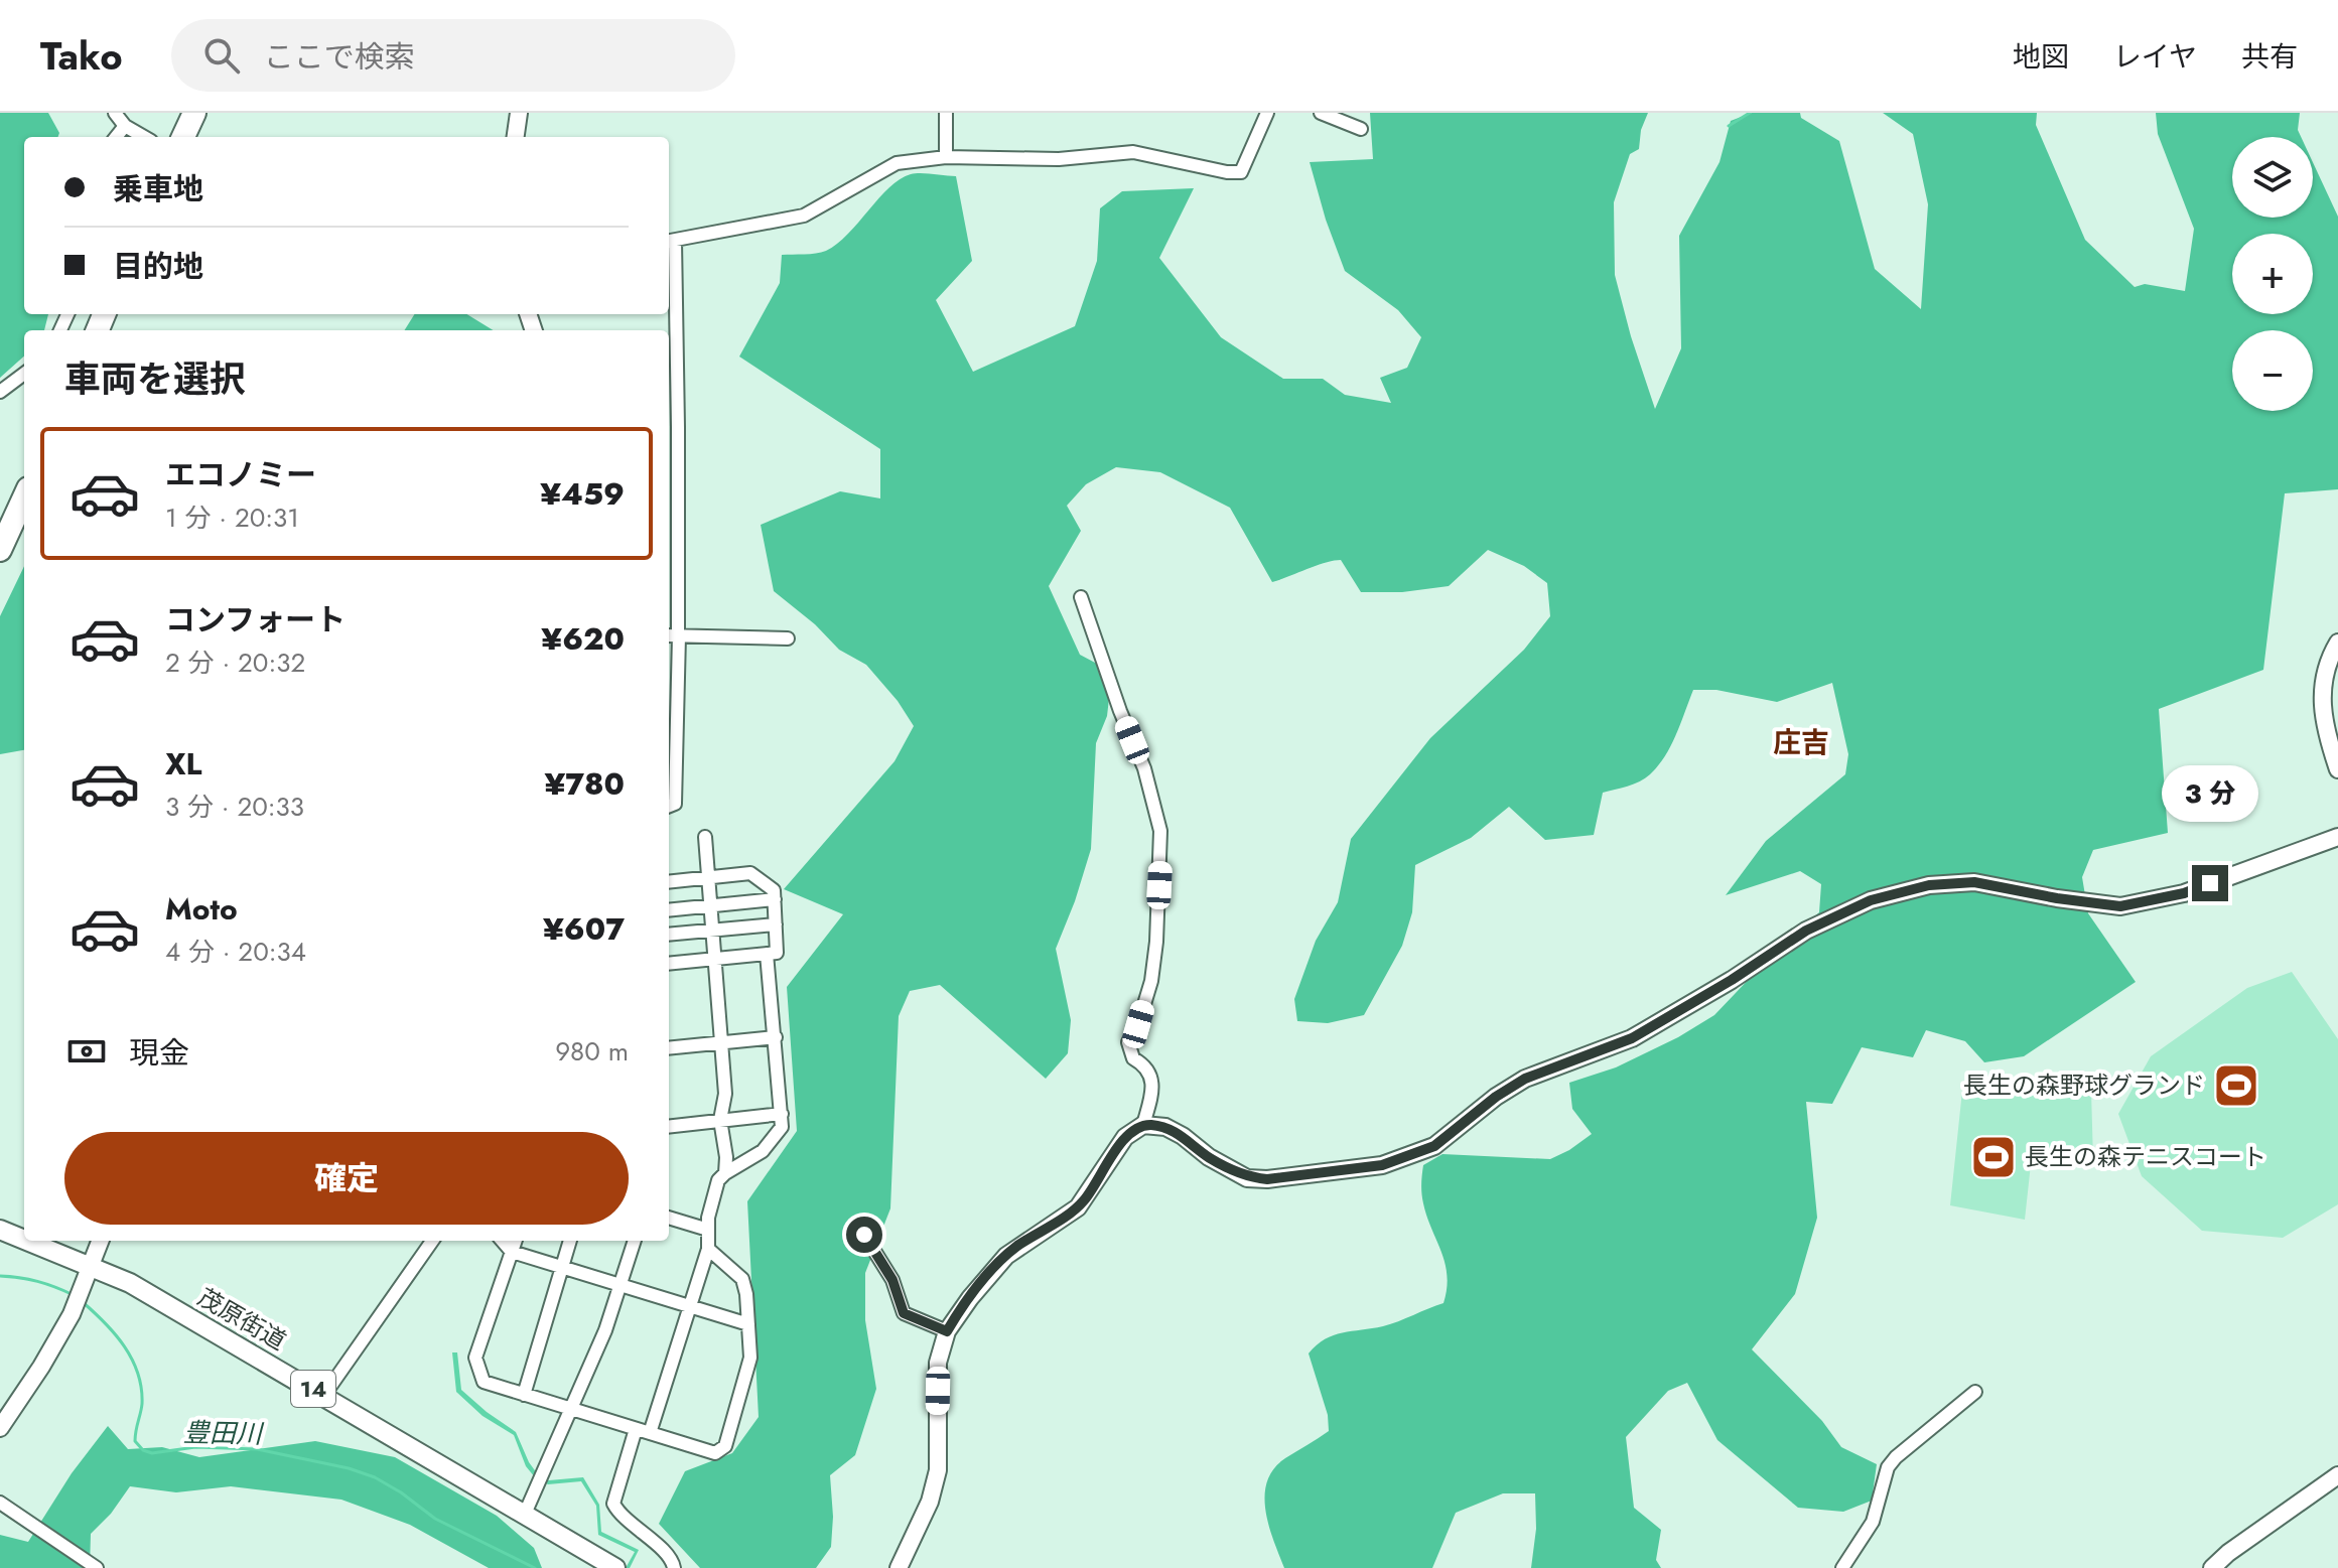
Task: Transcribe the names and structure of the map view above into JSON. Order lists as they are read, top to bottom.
{
  "streets": {
    "main road": ["茂原街道", "14"]
  },
  "districts": ["庄吉"],
  "water": ["豊田川"],
  "places": {
    "sports": ["長生の森野球グランド", "長生の森テニスコート"]
  },
  "page": {
    "header": "Tako",
    "search": "ここで検索",
    "nav": ["地図", "レイヤ", "共有"],
    "map_buttons": ["+", "−"],
    "banner": ["乗車地", "目的地"],
    "heading": "車両を選択",
    "list": [
      {
        "name": "エコノミー",
        "note": "1 分 · 20:31",
        "value": "¥459"
      },
      {
        "name": "コンフォート",
        "note": "2 分 · 20:32",
        "value": "¥620"
      },
      {
        "name": "XL",
        "note": "3 分 · 20:33",
        "value": "¥780"
      },
      {
        "name": "Moto",
        "note": "4 分 · 20:34",
        "value": "¥607"
      }
    ],
    "bubble": "3 分",
    "pay": ["現金", "980 m"],
    "buttons": "確定"
  }
}
